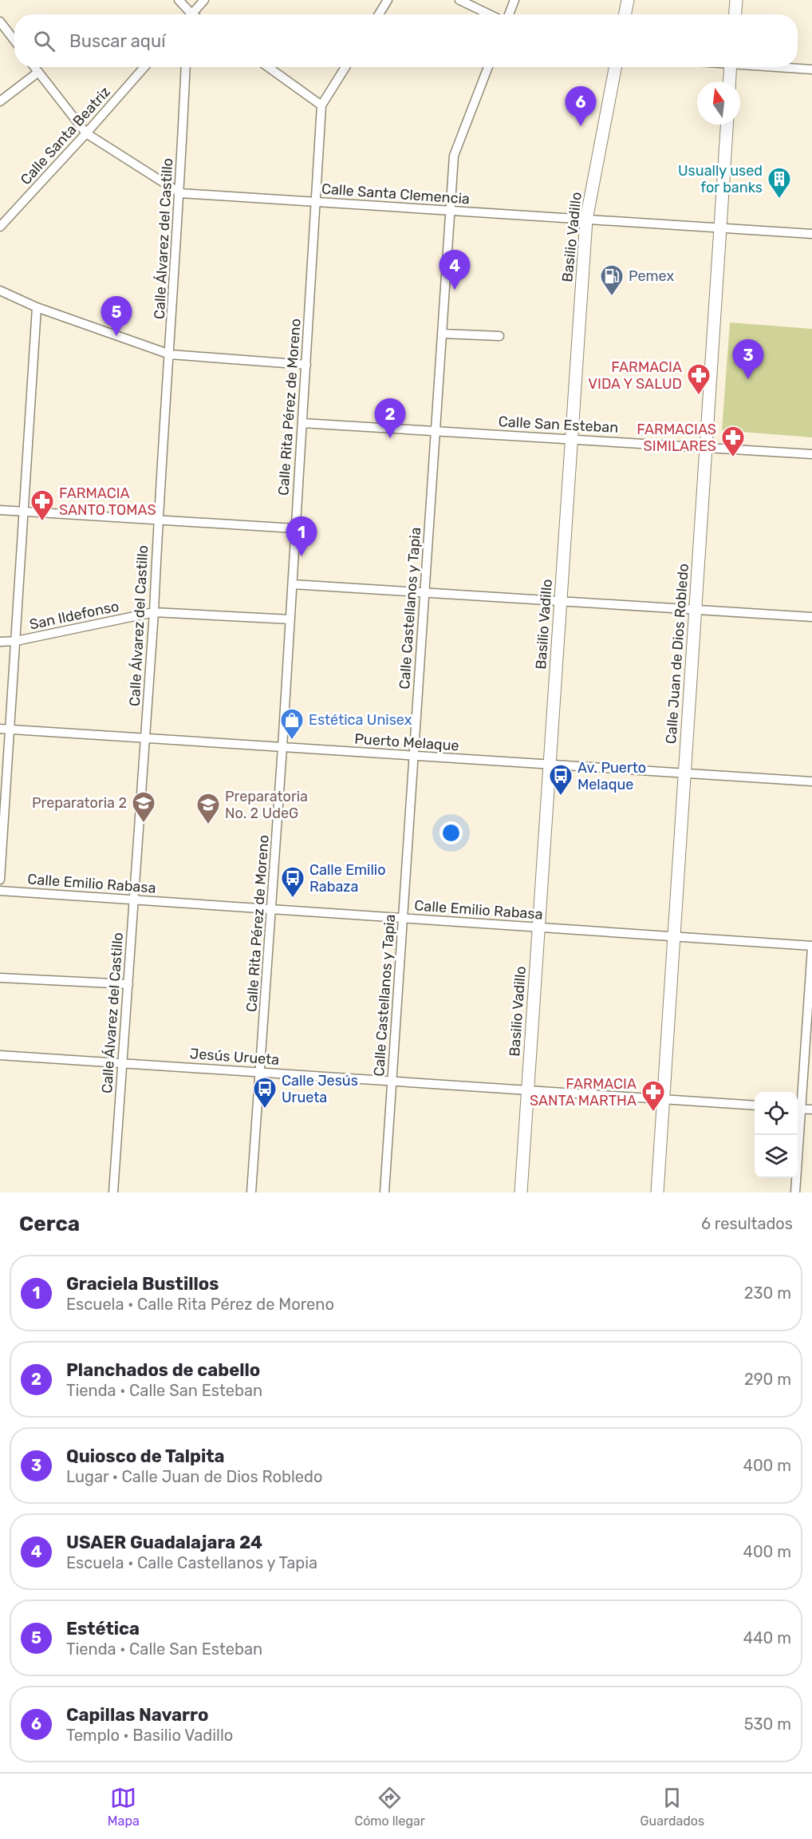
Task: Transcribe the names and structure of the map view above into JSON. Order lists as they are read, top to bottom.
{
  "streets": {
    "street": [
      "Calle Santa Beatriz",
      "Calle Santa Clemencia",
      "Basilio Vadillo",
      "Calle Álvarez del Castillo",
      "Calle Rita Pérez de Moreno",
      "Calle San Esteban",
      "Calle Castellanos y Tapia",
      "San Ildefonso",
      "Calle Juan de Dios Robledo",
      "Puerto Melaque",
      "Calle Emilio Rabasa",
      "Jesús Urueta"
    ]
  },
  "crossings": [
    ["Calle Santa Beatriz", "Calle Santa Clemencia"],
    ["Calle Santa Clemencia", "Basilio Vadillo"],
    ["Calle Santa Clemencia", "Calle Álvarez del Castillo"],
    ["Calle Santa Clemencia", "Calle Rita Pérez de Moreno"],
    ["Calle Santa Clemencia", "Calle Castellanos y Tapia"],
    ["Calle Santa Clemencia", "Calle Juan de Dios Robledo"],
    ["Basilio Vadillo", "Calle San Esteban"],
    ["Basilio Vadillo", "Puerto Melaque"],
    ["Basilio Vadillo", "Calle Emilio Rabasa"],
    ["Basilio Vadillo", "Jesús Urueta"],
    ["Calle Álvarez del Castillo", "San Ildefonso"],
    ["Calle Álvarez del Castillo", "Puerto Melaque"],
    ["Calle Álvarez del Castillo", "Calle Emilio Rabasa"],
    ["Calle Álvarez del Castillo", "Jesús Urueta"],
    ["Calle Rita Pérez de Moreno", "Calle San Esteban"],
    ["Calle Rita Pérez de Moreno", "San Ildefonso"],
    ["Calle Rita Pérez de Moreno", "Puerto Melaque"],
    ["Calle Rita Pérez de Moreno", "Calle Emilio Rabasa"],
    ["Calle Rita Pérez de Moreno", "Jesús Urueta"],
    ["Calle San Esteban", "Calle Castellanos y Tapia"],
    ["Calle San Esteban", "Calle Juan de Dios Robledo"],
    ["Calle Castellanos y Tapia", "Puerto Melaque"],
    ["Calle Castellanos y Tapia", "Calle Emilio Rabasa"],
    ["Calle Castellanos y Tapia", "Jesús Urueta"],
    ["Calle Juan de Dios Robledo", "Puerto Melaque"],
    ["Calle Juan de Dios Robledo", "Calle Emilio Rabasa"]
  ],
  "places": {
    "building": ["Usually used for banks"],
    "fuel station": ["Pemex"],
    "pharmacy": [
      "FARMACIA VIDA Y SALUD",
      "FARMACIAS SIMILARES",
      "FARMACIA SANTO TOMAS",
      "FARMACIA SANTA MARTHA"
    ],
    "shop": ["Estética Unisex"],
    "bus stop": ["Av. Puerto Melaque", "Calle Emilio Rabaza", "Calle Jesús Urueta"],
    "school or university": ["Preparatoria 2", "Preparatoria No. 2 UdeG"]
  },
  "north": "top",
  "page": {
    "search": "Buscar aquí",
    "pins": [
      "6",
      "4",
      "5",
      "3",
      "2",
      "1"
    ],
    "heading": ["Cerca", "6 resultados"],
    "list": [
      {
        "mark": "1",
        "name": "Graciela Bustillos",
        "note": "Escuela · Calle Rita Pérez de Moreno",
        "value": "230 m"
      },
      {
        "mark": "2",
        "name": "Planchados de cabello",
        "note": "Tienda · Calle San Esteban",
        "value": "290 m"
      },
      {
        "mark": "3",
        "name": "Quiosco de Talpita",
        "note": "Lugar · Calle Juan de Dios Robledo",
        "value": "400 m"
      },
      {
        "mark": "4",
        "name": "USAER Guadalajara 24",
        "note": "Escuela · Calle Castellanos y Tapia",
        "value": "400 m"
      },
      {
        "mark": "5",
        "name": "Estética",
        "note": "Tienda · Calle San Esteban",
        "value": "440 m"
      },
      {
        "mark": "6",
        "name": "Capillas Navarro",
        "note": "Templo · Basilio Vadillo",
        "value": "530 m"
      }
    ],
    "nav": ["Mapa", "Cómo llegar", "Guardados"]
  }
}
